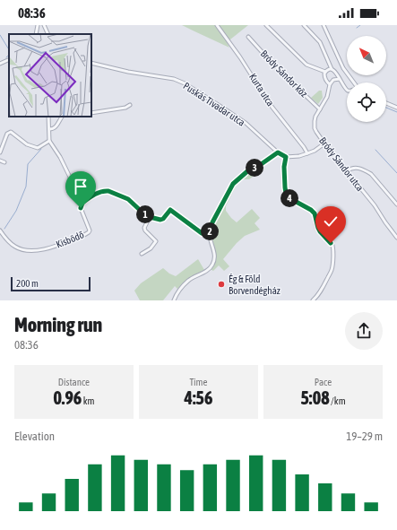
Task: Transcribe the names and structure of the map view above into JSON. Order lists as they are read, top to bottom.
{
  "streets": {
    "street": [
      "Bródy Sándor köz",
      "Kurta utca",
      "Puskás Tivadar utca",
      "Bródy Sándor utca",
      "Kisbödő"
    ]
  },
  "crossings": [
    ["Bródy Sándor köz", "Bródy Sándor utca"]
  ],
  "places": ["Ég & Föld Borvendégház"],
  "scale_bar": "200 m",
  "north": "top left",
  "page": {
    "status": "08:36",
    "pins": [
      "3",
      "4",
      "1",
      "2"
    ],
    "scale": "200 m",
    "heading": ["Morning run", "08:36"],
    "stats": [
      ["Distance", "0.96 km"],
      ["Time", "4:56"],
      ["Pace", "5:08 /km"]
    ],
    "chart": ["Elevation", "19–29 m"]
  }
}
